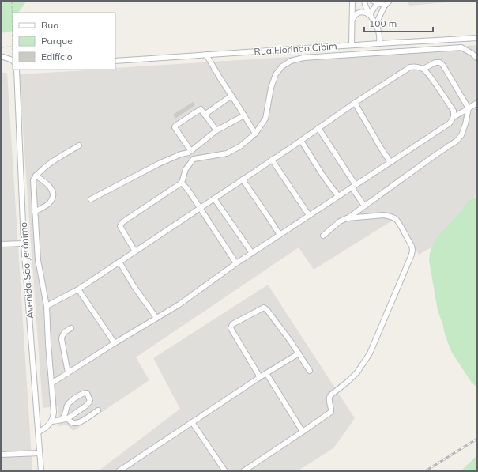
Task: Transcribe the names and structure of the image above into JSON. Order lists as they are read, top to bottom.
{
  "streets": {
    "street": ["Rua Florindo Cibim", "Avenida São Jerônimo"]
  },
  "legend": ["Rua", "Parque", "Edifício"],
  "scale_bar": "100 m"
}
